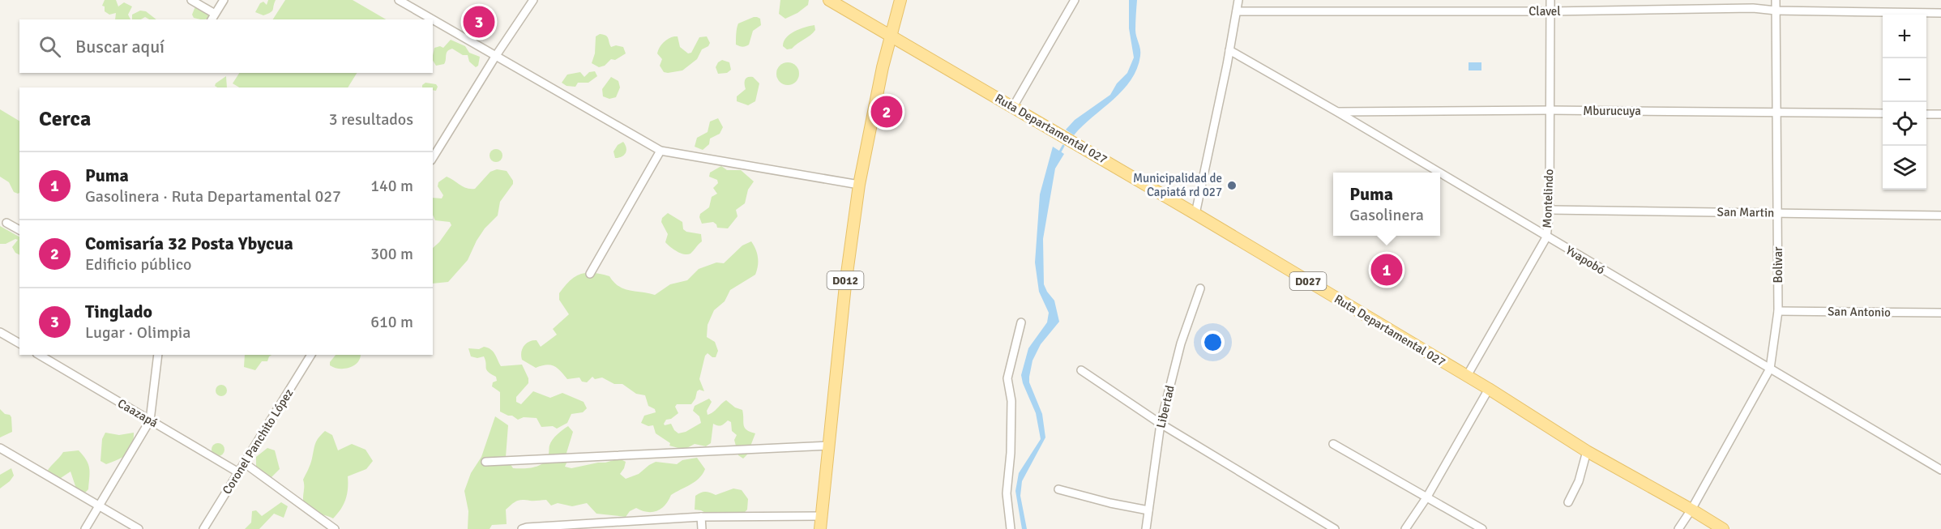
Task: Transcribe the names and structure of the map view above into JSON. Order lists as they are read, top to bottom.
{
  "streets": {
    "main road": ["Ruta Departamental 027", "D012", "D027"],
    "street": [
      "Clavel",
      "Mburucuya",
      "Montelindo",
      "San Martin",
      "Yvapobó",
      "Bolivar",
      "San Antonio",
      "Libertad",
      "Caazapá",
      "Coronel Panchito López"
    ]
  },
  "crossings": [
    ["Clavel", "Montelindo"],
    ["Clavel", "Bolivar"],
    ["Mburucuya", "Montelindo"],
    ["Mburucuya", "Yvapobó"],
    ["Mburucuya", "Bolivar"],
    ["Ruta Departamental 027", "Montelindo"],
    ["Ruta Departamental 027", "Bolivar"],
    ["Ruta Departamental 027", "D012"],
    ["Montelindo", "San Martin"],
    ["Montelindo", "Yvapobó"],
    ["San Martin", "Bolivar"],
    ["Yvapobó", "Bolivar"],
    ["Bolivar", "San Antonio"],
    ["Caazapá", "Coronel Panchito López"]
  ],
  "places": ["Municipalidad de Capiatá rd 027"],
  "page": {
    "pins": ["3", "2", "1"],
    "map_buttons": ["+", "−"],
    "search": "Buscar aquí",
    "heading": ["Cerca", "3 resultados"],
    "list": [
      {
        "mark": "1",
        "name": "Puma",
        "note": "Gasolinera · Ruta Departamental 027",
        "value": "140 m"
      },
      {
        "mark": "2",
        "name": "Comisaría 32 Posta Ybycua",
        "note": "Edificio público",
        "value": "300 m"
      },
      {
        "mark": "3",
        "name": "Tinglado",
        "note": "Lugar · Olimpia",
        "value": "610 m"
      }
    ],
    "popup": ["Puma", "Gasolinera"]
  }
}
